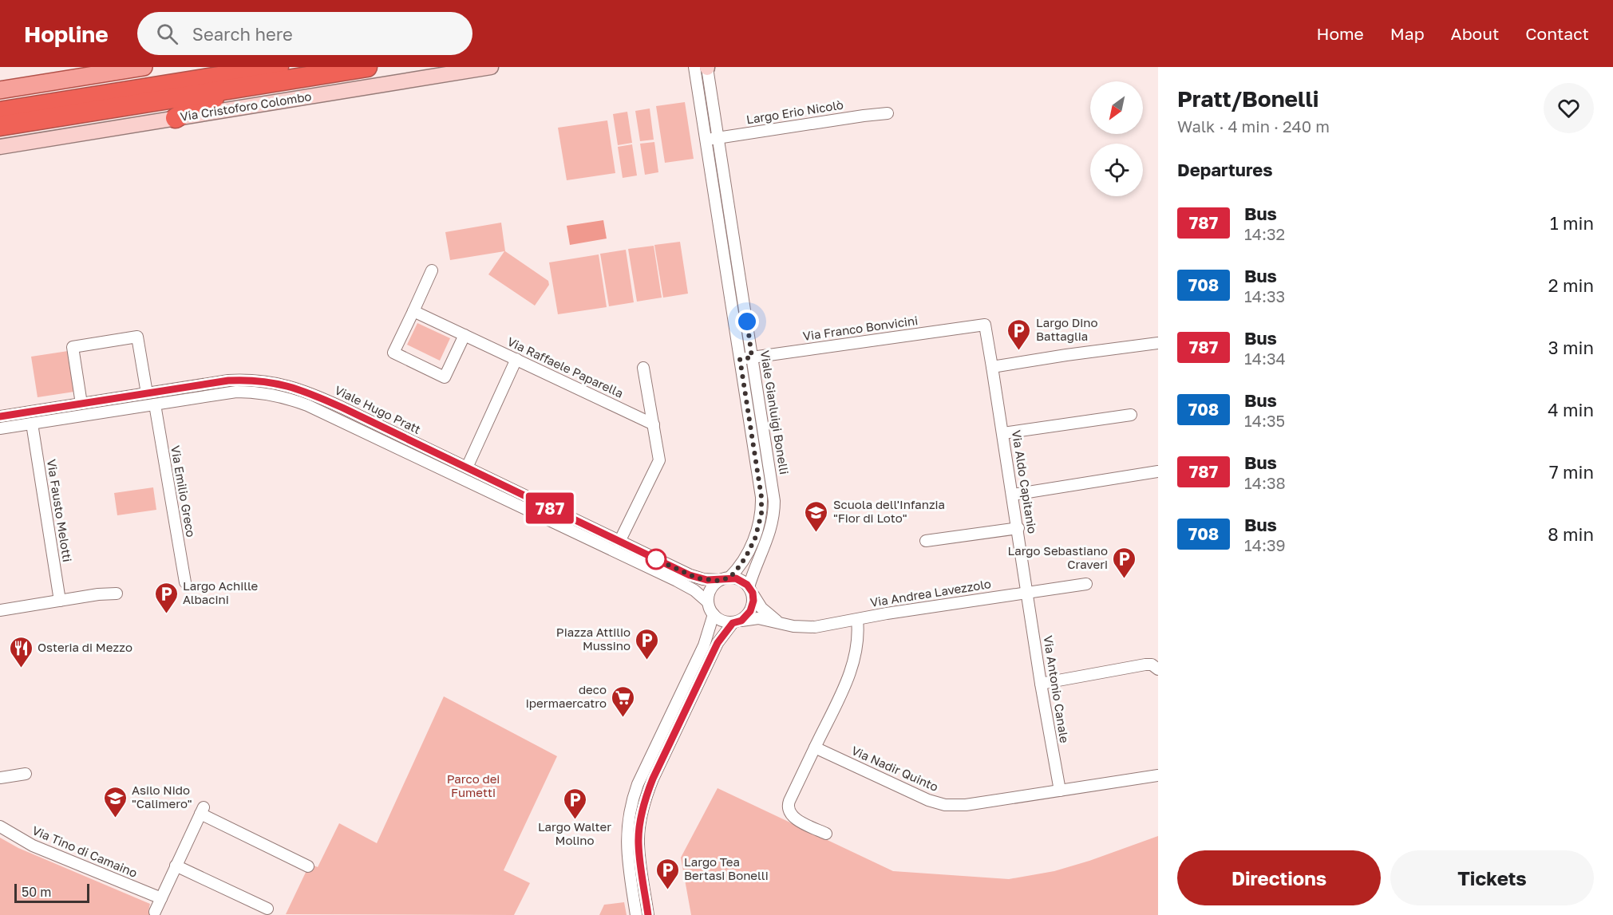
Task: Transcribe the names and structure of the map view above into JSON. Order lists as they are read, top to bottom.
{
  "streets": {
    "highway": ["Via Cristoforo Colombo"],
    "street": [
      "Largo Erio Nicolò",
      "Via Franco Bonvicini",
      "Via Raffaele Paparella",
      "Viale Hugo Pratt",
      "Viale Gianluigi Bonelli",
      "Via Aldo Capitanio",
      "Via Emilio Greco",
      "Via Fausto Melotti",
      "Via Andrea Lavezzolo",
      "Via Antonio Canale",
      "Via Nadir Quinto",
      "Via Tino di Camaino"
    ]
  },
  "crossings": [
    ["Largo Erio Nicolò", "Viale Gianluigi Bonelli"],
    ["Via Franco Bonvicini", "Viale Gianluigi Bonelli"],
    ["Via Franco Bonvicini", "Via Aldo Capitanio"],
    ["Viale Hugo Pratt", "Viale Gianluigi Bonelli"],
    ["Viale Hugo Pratt", "Via Andrea Lavezzolo"],
    ["Viale Gianluigi Bonelli", "Via Andrea Lavezzolo"],
    ["Via Aldo Capitanio", "Via Andrea Lavezzolo"],
    ["Via Aldo Capitanio", "Via Antonio Canale"],
    ["Via Andrea Lavezzolo", "Via Antonio Canale"],
    ["Via Antonio Canale", "Via Nadir Quinto"]
  ],
  "parks": ["Parco dei Fumetti"],
  "places": {
    "parking": [
      "Largo Dino Battaglia",
      "Largo Sebastiano Craveri",
      "Largo Achille Albacini",
      "Piazza Attilio Mussino",
      "Largo Walter Molino",
      "Largo Tea Bertasi Bonelli"
    ],
    "school or university": ["Scuola dell'Infanzia \"Fior di Loto\"", "Asilo Nido \"Calimero\""],
    "restaurant": ["Osteria di Mezzo"],
    "supermarket": ["deco ipermaercatro"]
  },
  "lines": ["bus line 787"],
  "scale_bar": "50 m",
  "north": "bottom left",
  "page": {
    "header": "Hopline",
    "search": "Search here",
    "nav": [
      "Home",
      "Map",
      "About",
      "Contact"
    ],
    "on_map": "787",
    "heading": [
      ["Pratt/Bonelli", "Walk · 4 min · 240 m"],
      "Departures"
    ],
    "list": [
      {
        "mark": "787",
        "name": "Bus",
        "note": "14:32",
        "value": "1 min"
      },
      {
        "mark": "708",
        "name": "Bus",
        "note": "14:33",
        "value": "2 min"
      },
      {
        "mark": "787",
        "name": "Bus",
        "note": "14:34",
        "value": "3 min"
      },
      {
        "mark": "708",
        "name": "Bus",
        "note": "14:35",
        "value": "4 min"
      },
      {
        "mark": "787",
        "name": "Bus",
        "note": "14:38",
        "value": "7 min"
      },
      {
        "mark": "708",
        "name": "Bus",
        "note": "14:39",
        "value": "8 min"
      }
    ],
    "buttons": ["Directions", "Tickets"],
    "scale": "50 m"
  }
}
